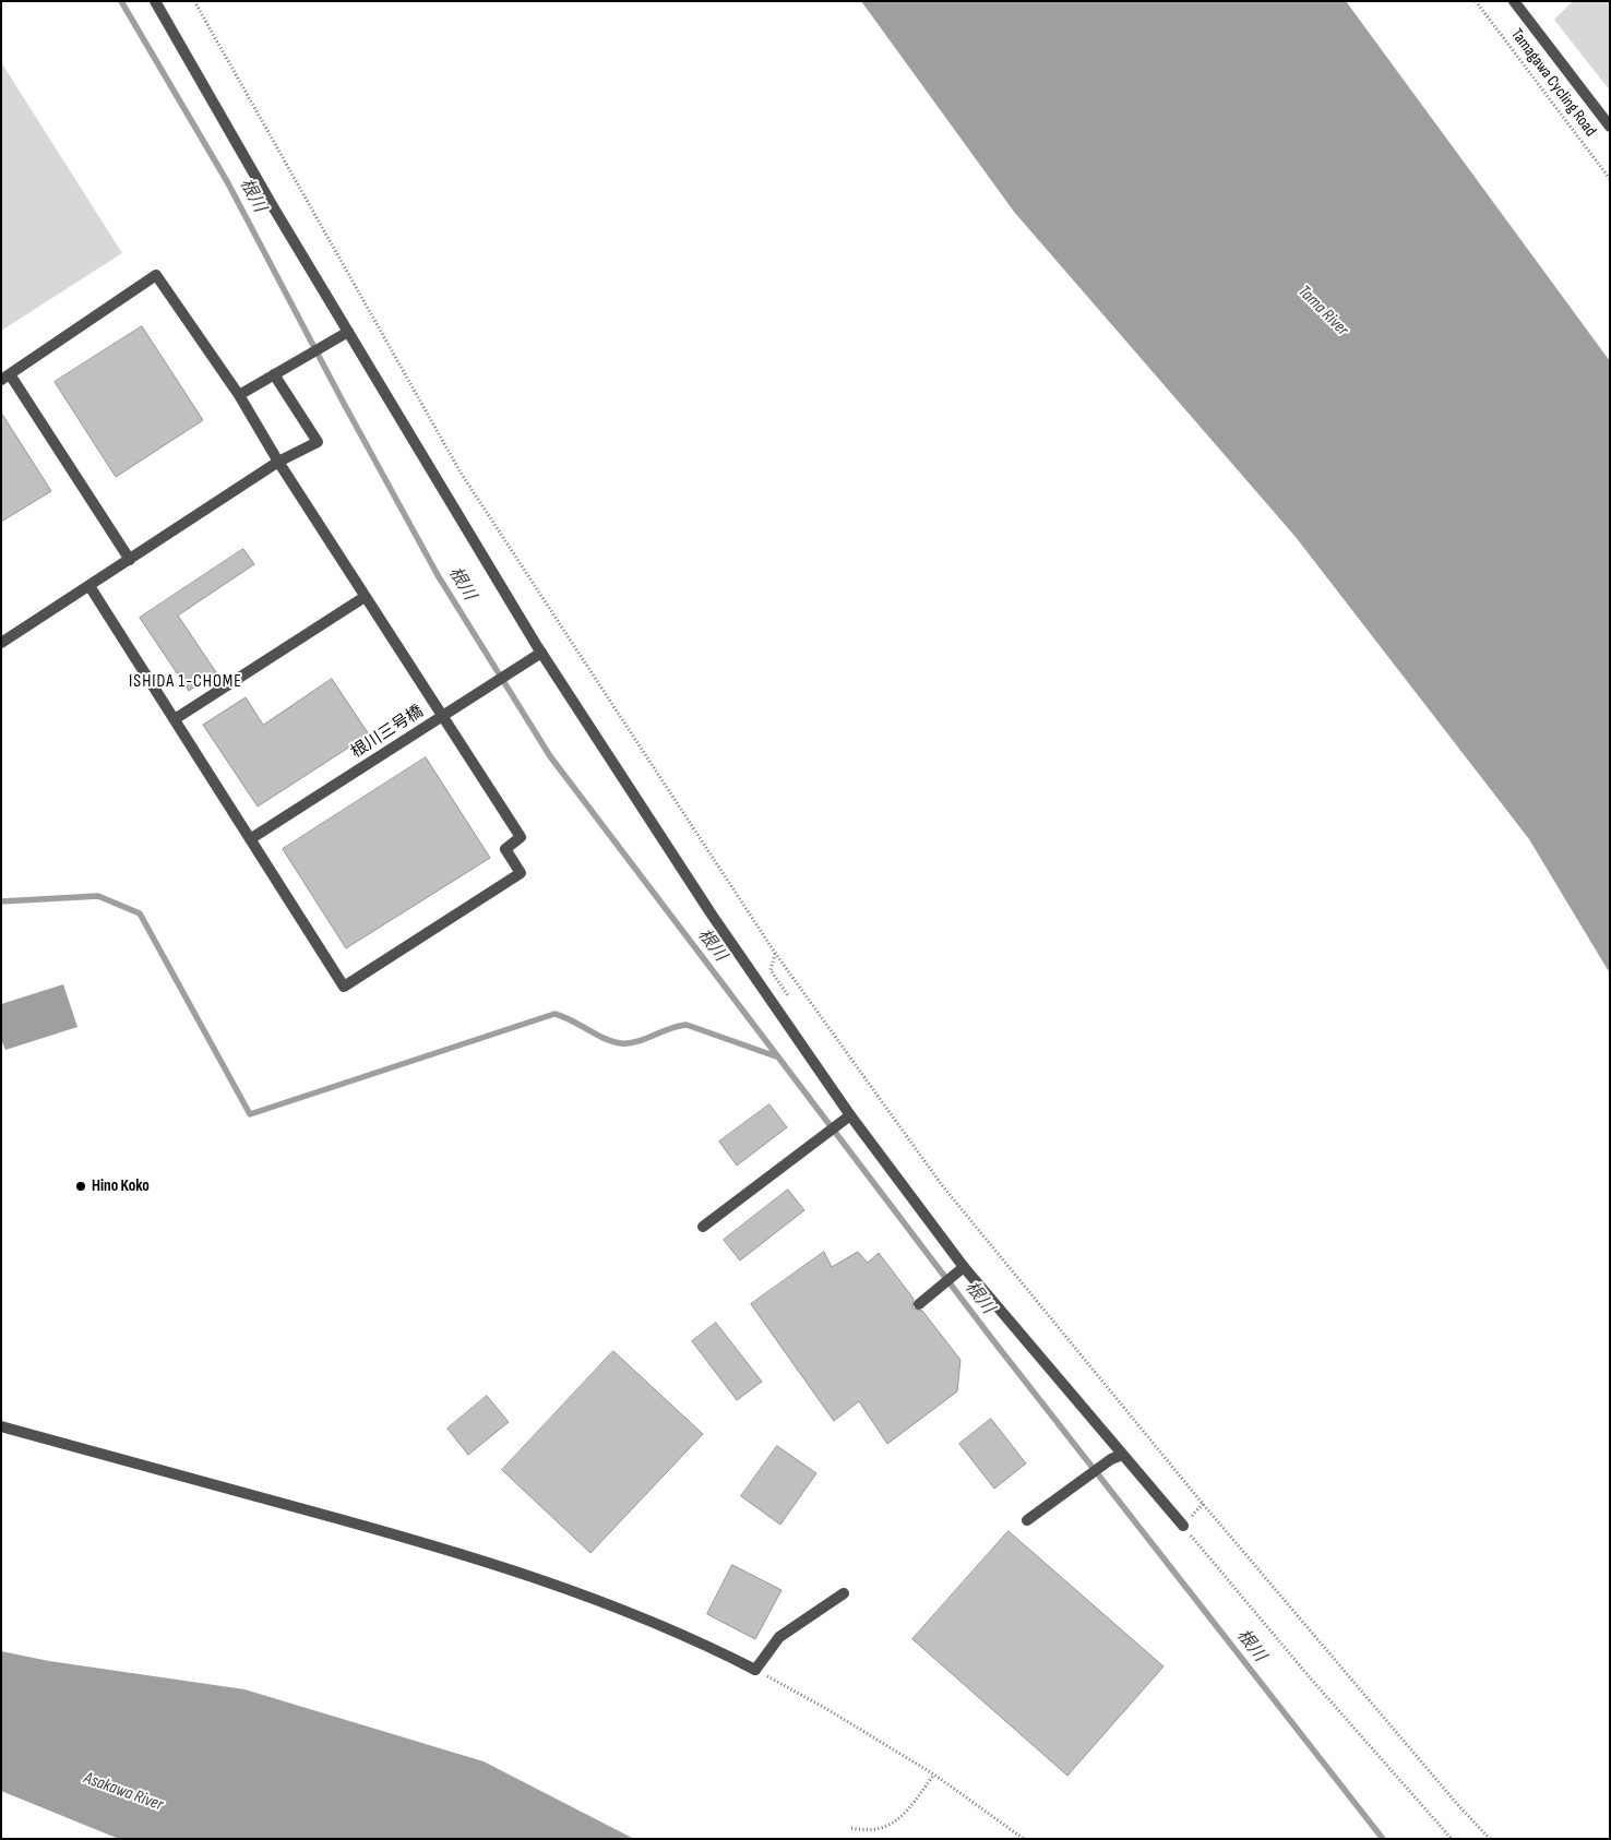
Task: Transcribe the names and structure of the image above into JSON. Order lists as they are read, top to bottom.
{
  "streets": {
    "street": ["根川三号橋"],
    "path": ["Tamagawa Cycling Road"]
  },
  "districts": ["ISHIDA 1-CHOME"],
  "water": ["根川", "Tama River", "Asakawa River"],
  "places": ["Hino Koko"]
}
